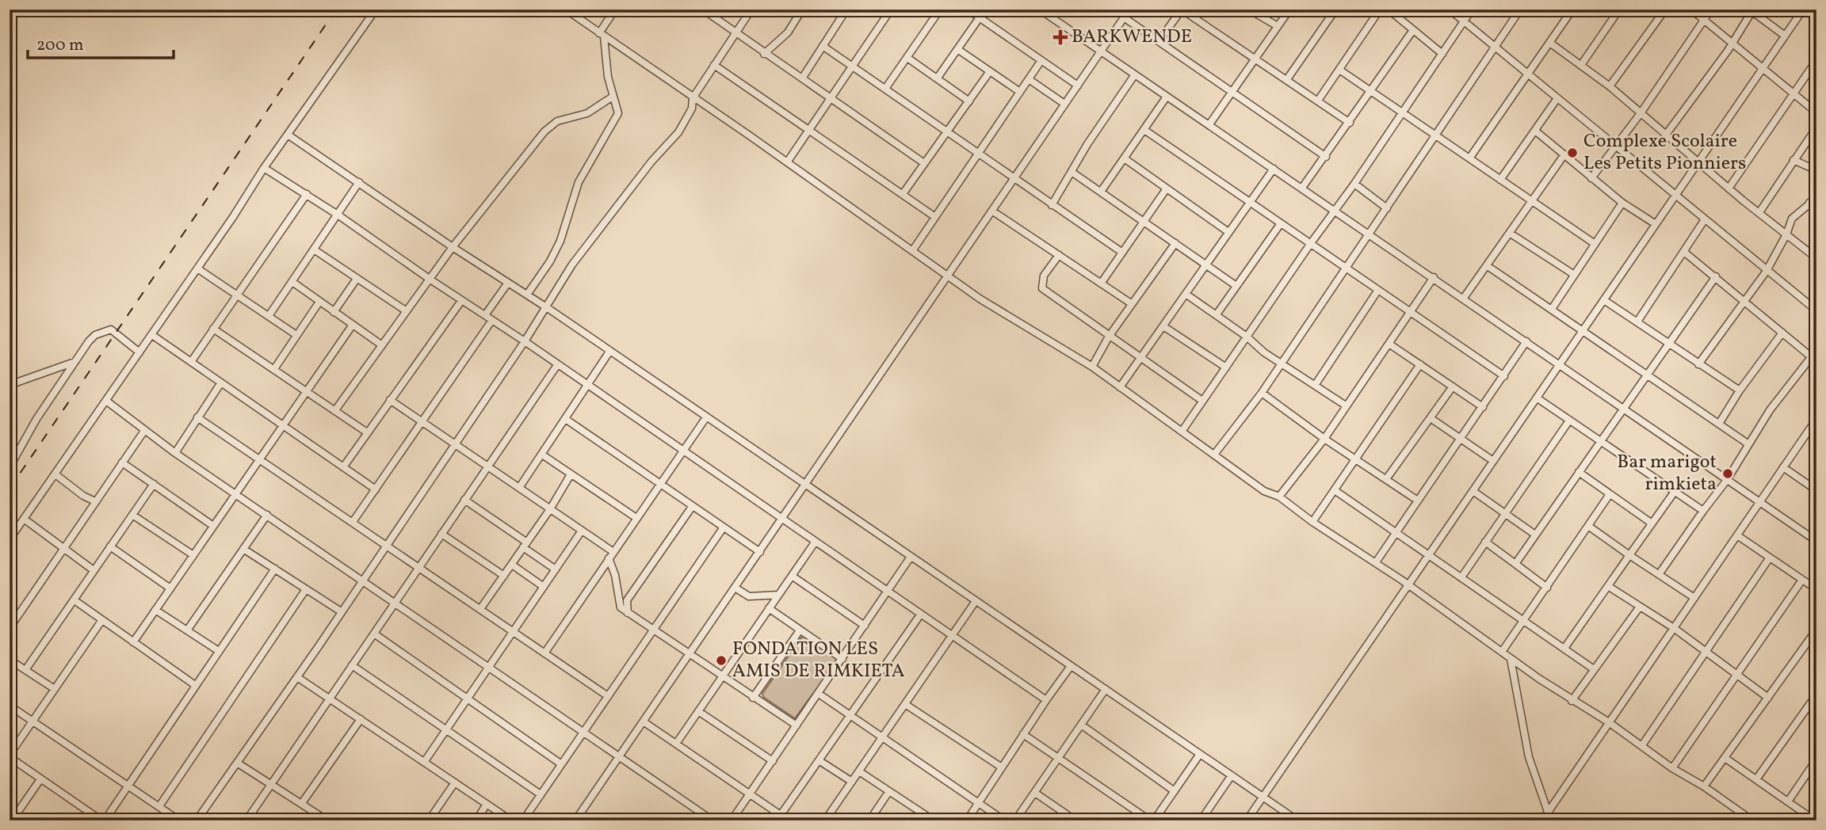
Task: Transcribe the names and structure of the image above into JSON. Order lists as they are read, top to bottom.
{
  "places": {
    "health": ["BARKWENDE"],
    "other": ["Complexe Scolaire Les Petits Pionniers", "Bar marigot rimkieta", "FONDATION LES AMIS DE RIMKIETA"]
  },
  "scale_bar": "200 m"
}
